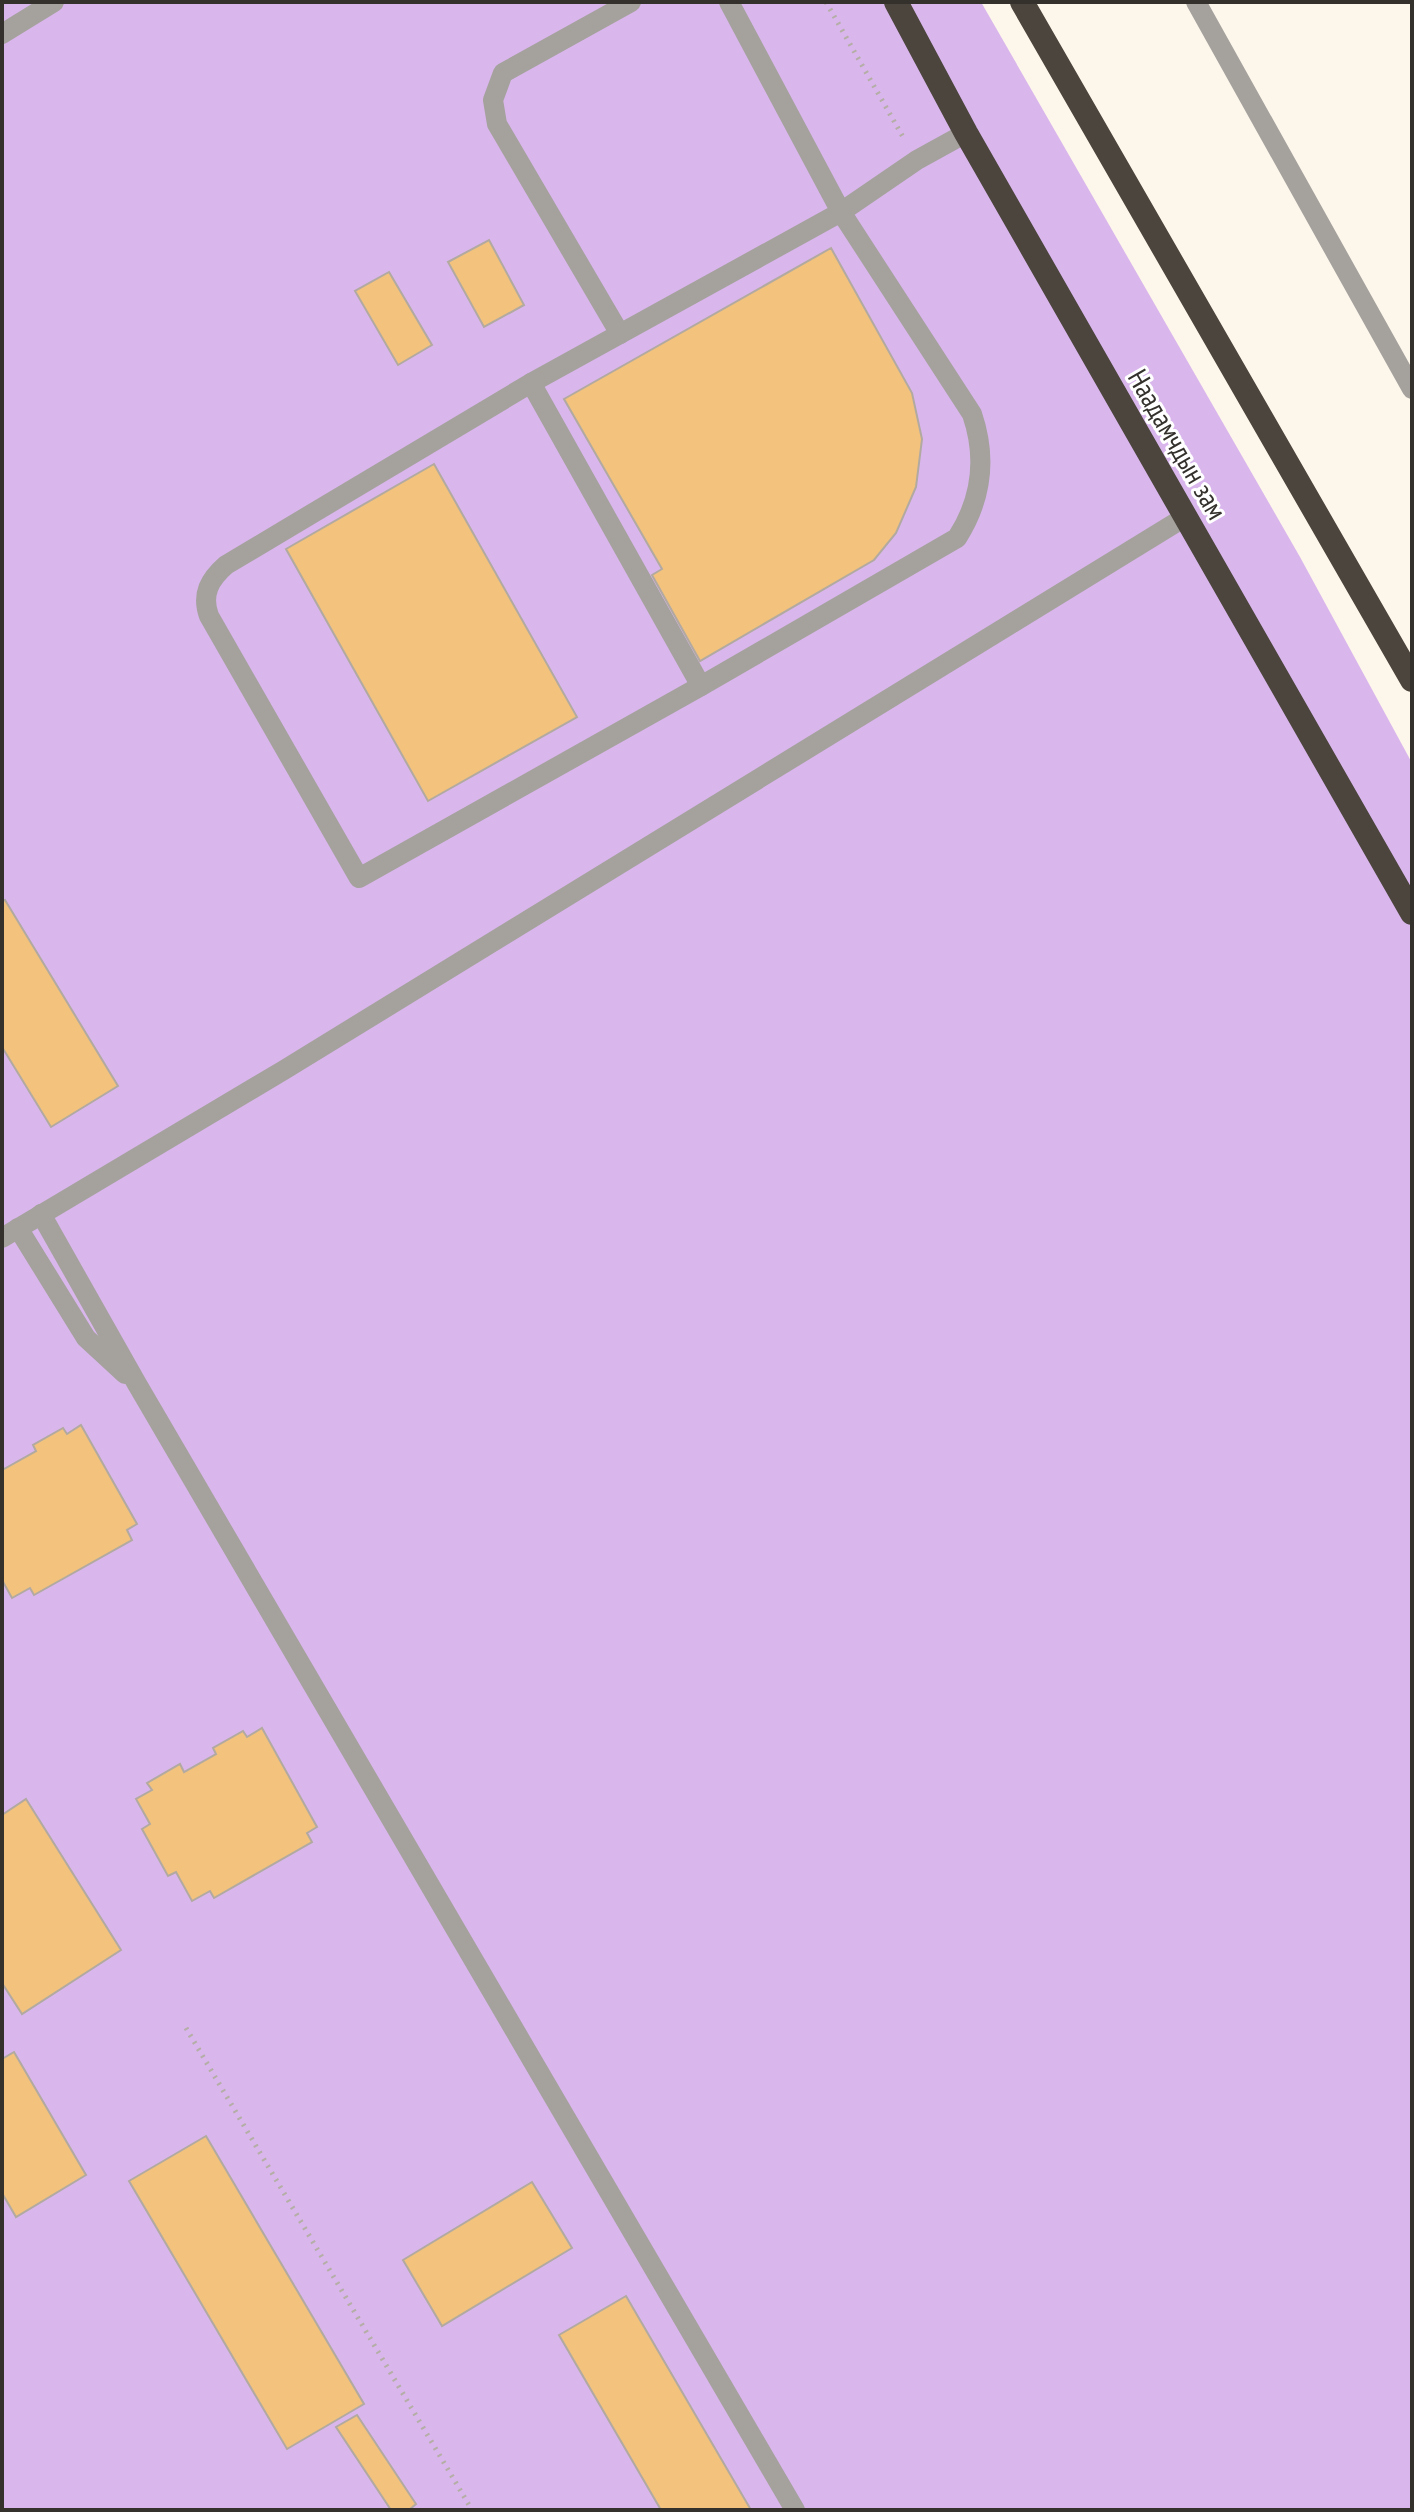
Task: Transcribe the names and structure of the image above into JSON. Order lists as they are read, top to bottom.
{
  "streets": {
    "highway": ["Наадамчдын зам"]
  }
}
